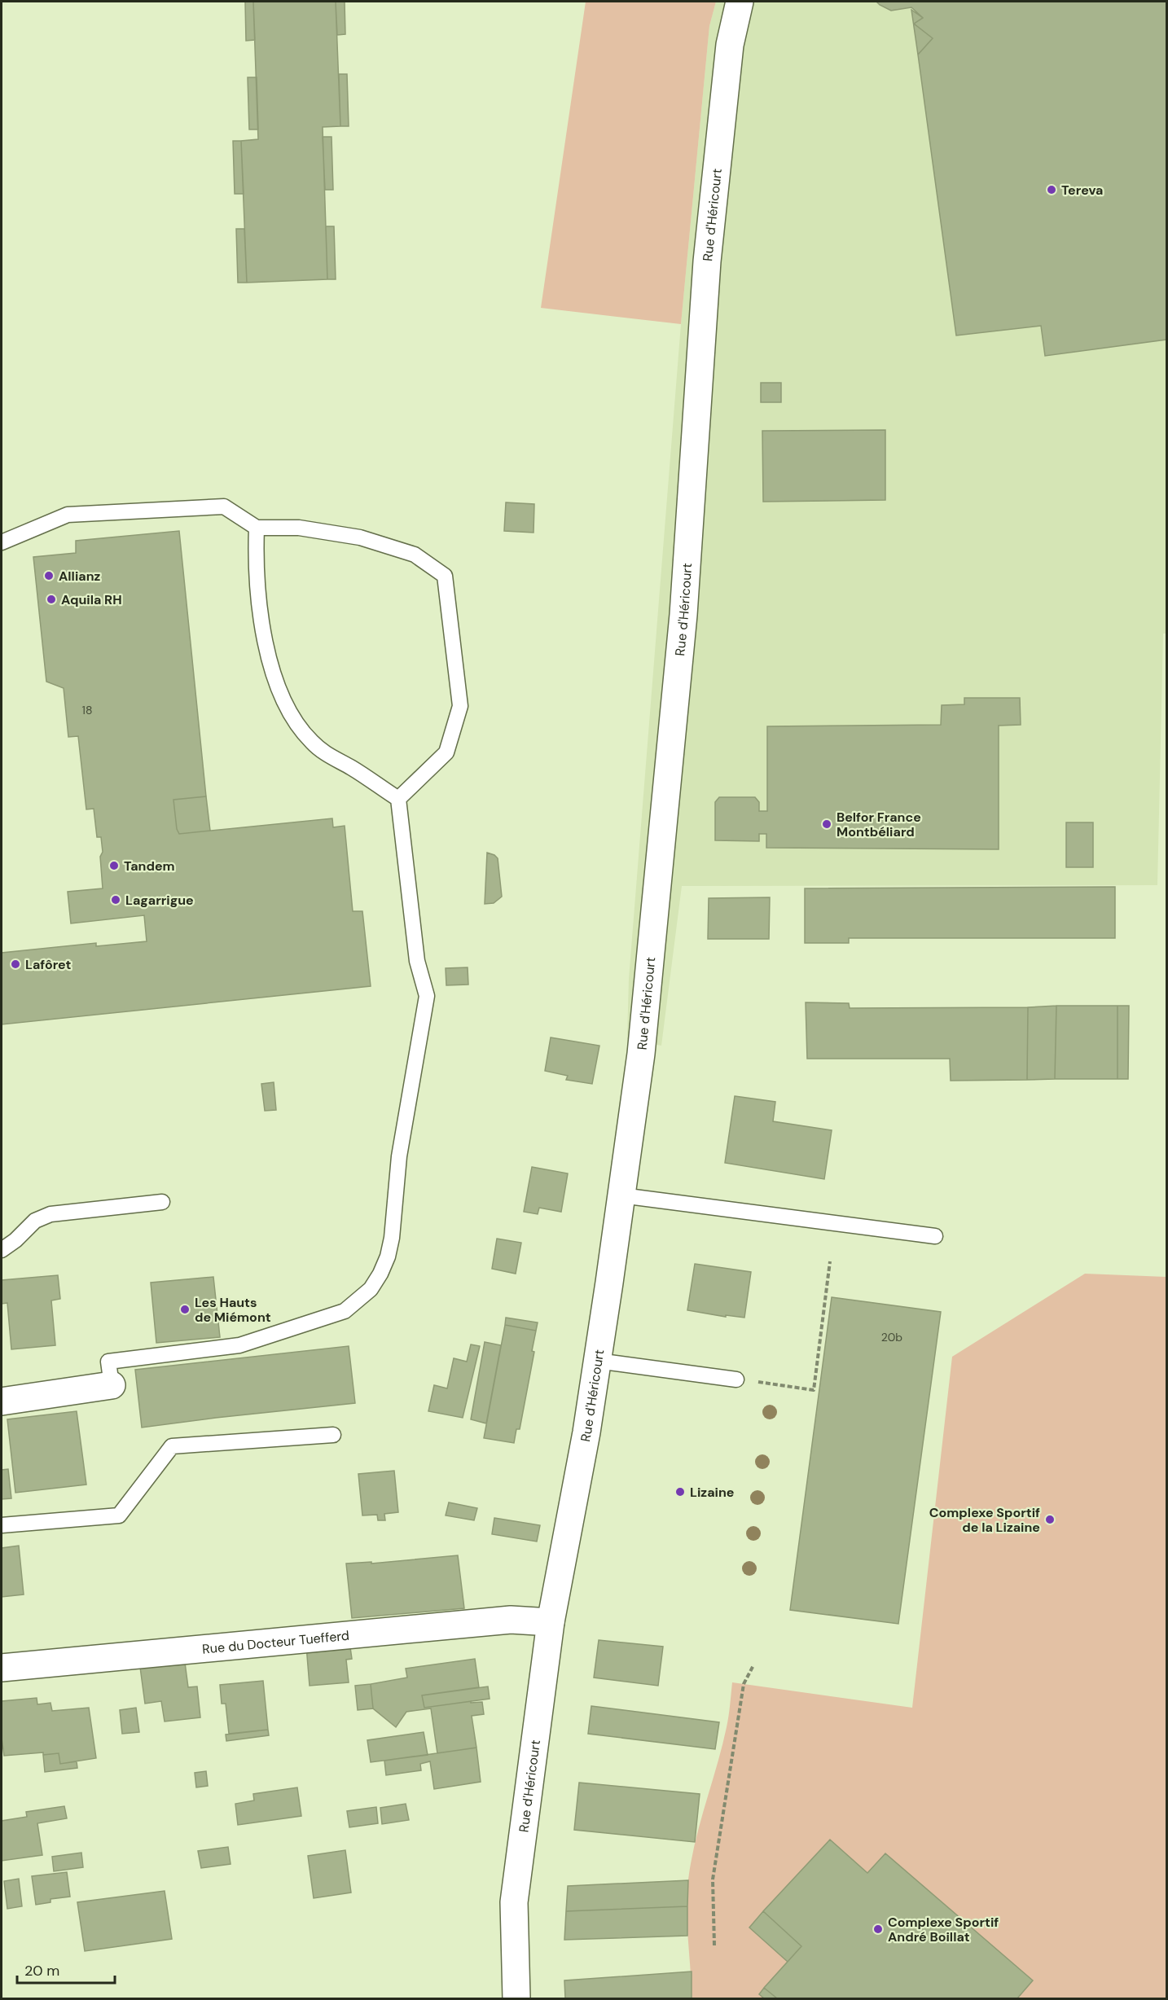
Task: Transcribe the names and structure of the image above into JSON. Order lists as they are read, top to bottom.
{
  "streets": {
    "street": ["Rue d'Héricourt", "Rue du Docteur Tuefferd"]
  },
  "crossings": [
    ["Rue d'Héricourt", "Rue du Docteur Tuefferd"]
  ],
  "places": [
    "Tereva",
    "Allianz",
    "Aquila RH",
    "Belfor France Montbéliard",
    "Tandem",
    "Lagarrigue",
    "Lafôret",
    "Les Hauts de Miémont",
    "Lizaine",
    "Complexe Sportif de la Lizaine",
    "Complexe Sportif André Boillat"
  ],
  "house_numbers": ["18", "20b"],
  "scale_bar": "20 m"
}
